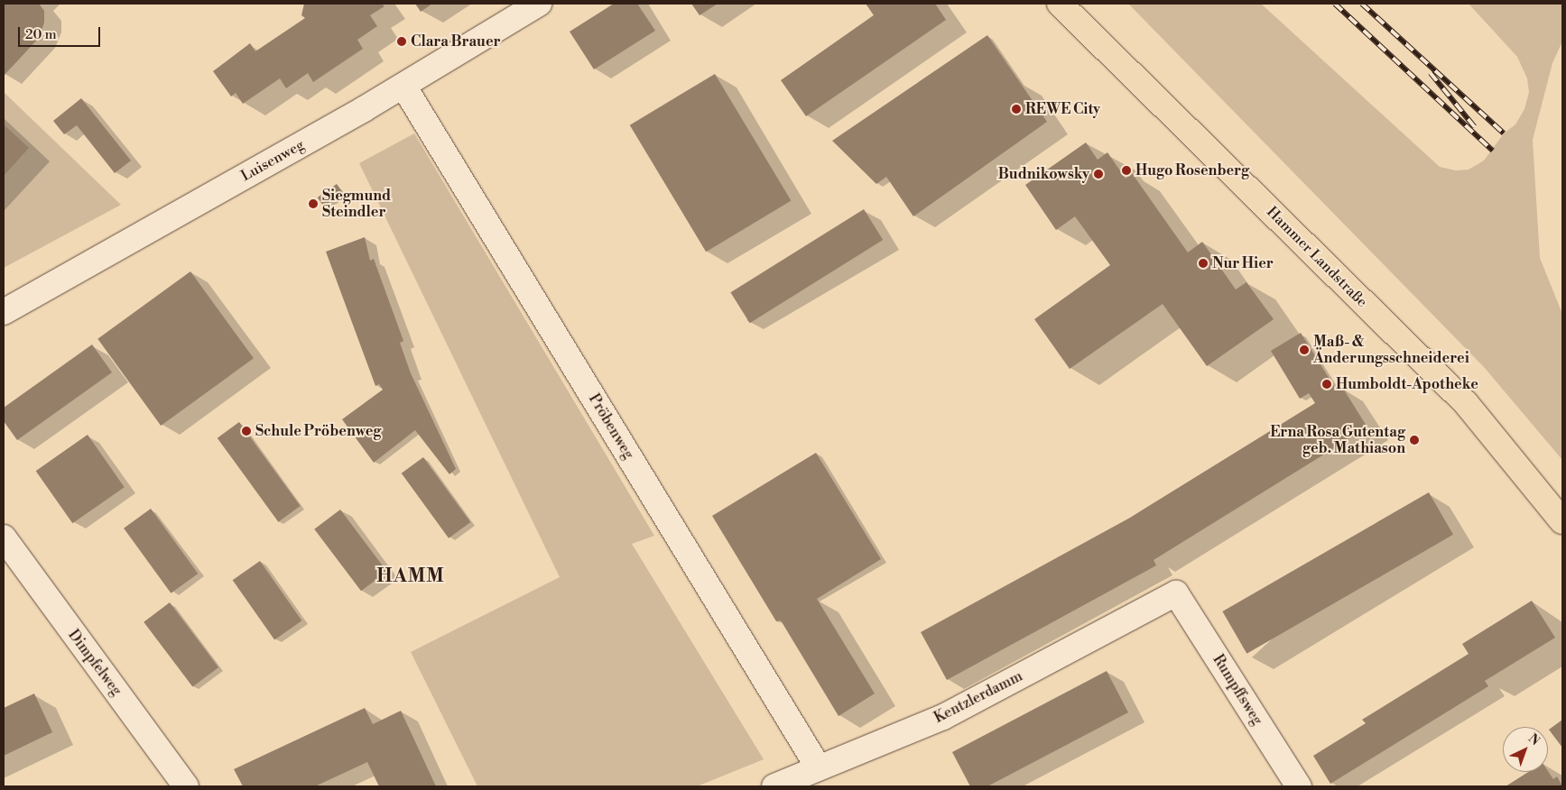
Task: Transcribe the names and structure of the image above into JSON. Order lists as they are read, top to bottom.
{
  "streets": {
    "main road": ["Hammer Landstraße"],
    "street": [
      "Luisenweg",
      "Pröbenweg",
      "Dimpfelweg",
      "Rumpffsweg",
      "Kentzlerdamm"
    ]
  },
  "crossings": [
    ["Luisenweg", "Pröbenweg"],
    ["Pröbenweg", "Kentzlerdamm"],
    ["Rumpffsweg", "Kentzlerdamm"]
  ],
  "districts": ["HAMM"],
  "places": [
    "Clara Brauer",
    "REWE City",
    "Hugo Rosenberg",
    "Budnikowsky",
    "Siegmund Steindler",
    "Nur Hier",
    "Maß- & Änderungsschneiderei",
    "Humboldt-Apotheke",
    "Schule Pröbenweg",
    "Erna Rosa Gutentag geb. Mathiason"
  ],
  "scale_bar": "20 m",
  "north": "top right"
}
